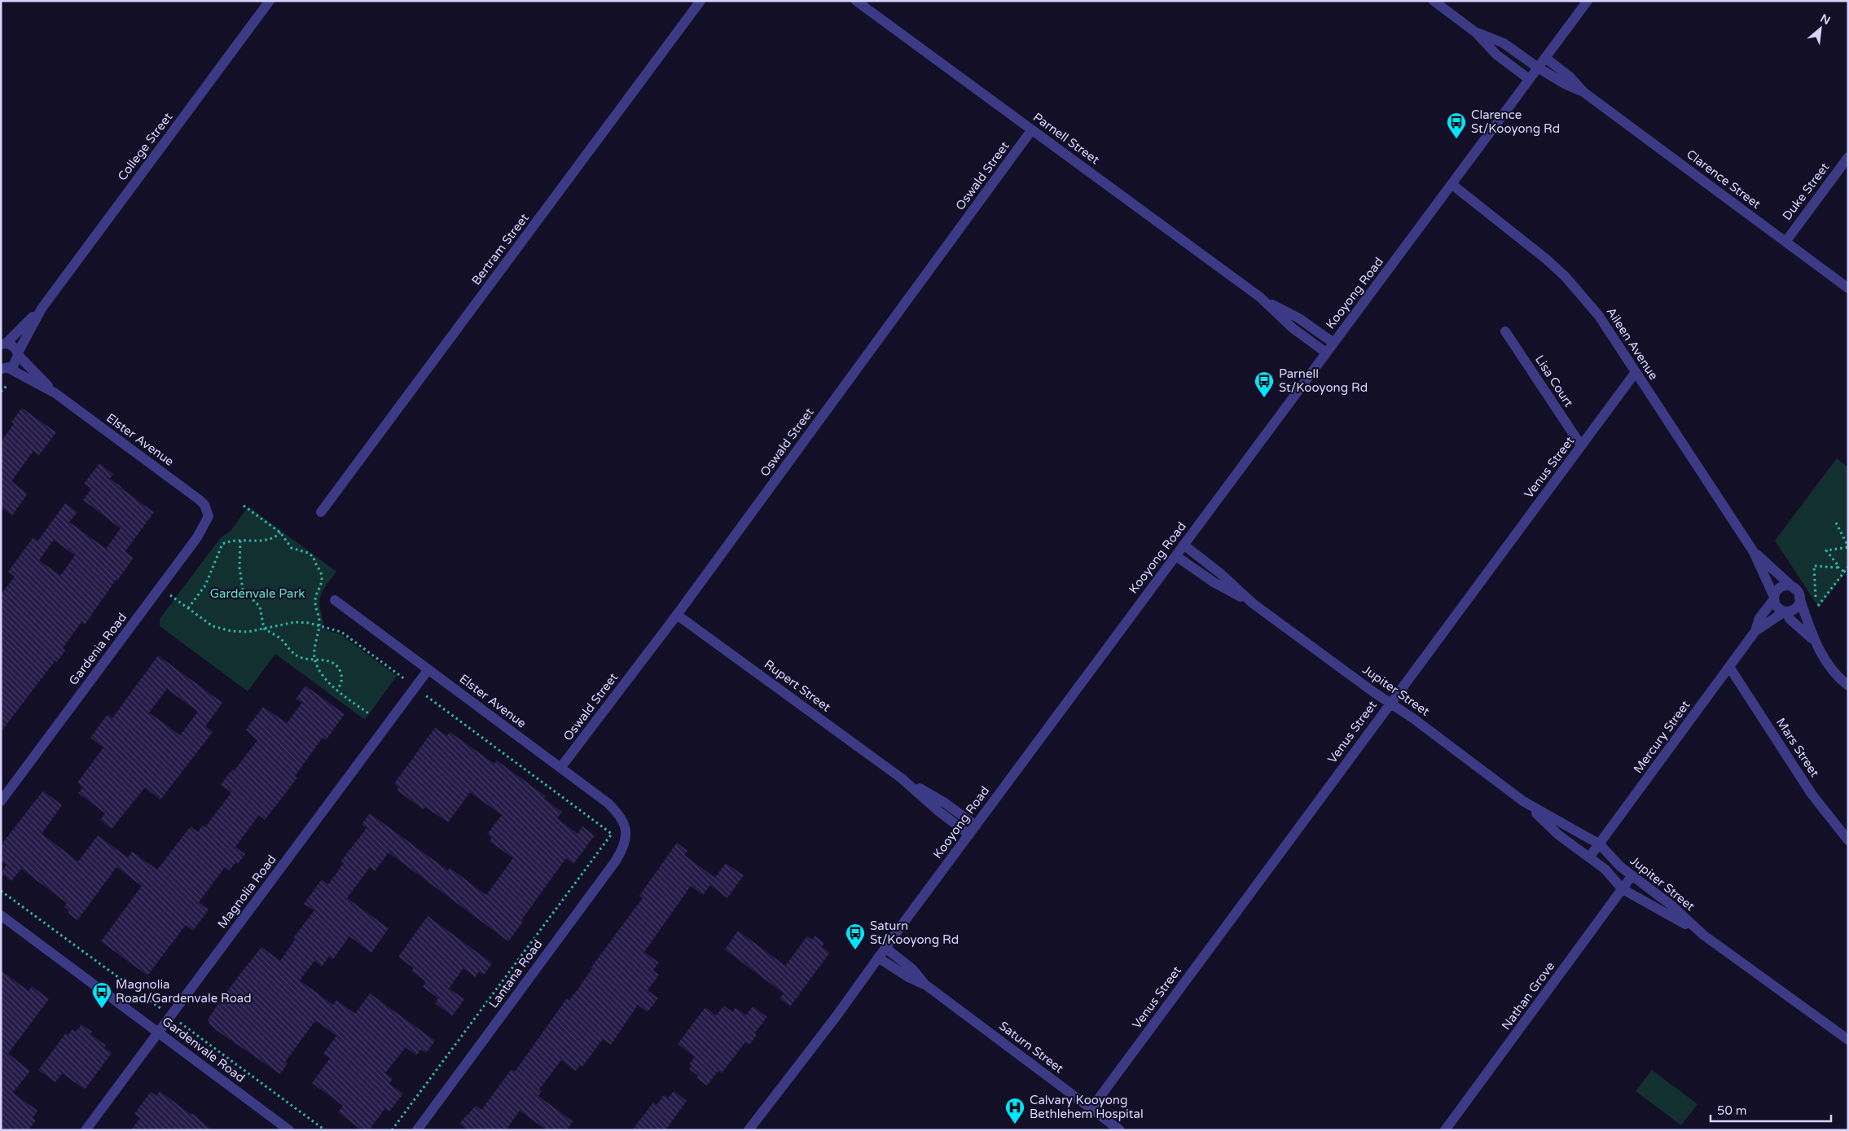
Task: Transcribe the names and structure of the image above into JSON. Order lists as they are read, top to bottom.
{
  "streets": {
    "street": [
      "Parnell Street",
      "College Street",
      "Oswald Street",
      "Clarence Street",
      "Duke Street",
      "Bertram Street",
      "Kooyong Road",
      "Aileen Avenue",
      "Lisa Court",
      "Elster Avenue",
      "Venus Street",
      "Gardenia Road",
      "Rupert Street",
      "Jupiter Street",
      "Mercury Street",
      "Mars Street",
      "Magnolia Road",
      "Lantana Road",
      "Nathan Grove",
      "Saturn Street",
      "Gardenvale Road"
    ]
  },
  "crossings": [
    ["Parnell Street", "Oswald Street"],
    ["Parnell Street", "Kooyong Road"],
    ["College Street", "Elster Avenue"],
    ["Oswald Street", "Elster Avenue"],
    ["Oswald Street", "Rupert Street"],
    ["Clarence Street", "Duke Street"],
    ["Clarence Street", "Kooyong Road"],
    ["Kooyong Road", "Aileen Avenue"],
    ["Kooyong Road", "Rupert Street"],
    ["Kooyong Road", "Jupiter Street"],
    ["Kooyong Road", "Saturn Street"],
    ["Aileen Avenue", "Venus Street"],
    ["Aileen Avenue", "Mercury Street"],
    ["Lisa Court", "Venus Street"],
    ["Elster Avenue", "Gardenia Road"],
    ["Elster Avenue", "Magnolia Road"],
    ["Elster Avenue", "Lantana Road"],
    ["Venus Street", "Jupiter Street"],
    ["Venus Street", "Saturn Street"],
    ["Jupiter Street", "Mercury Street"],
    ["Jupiter Street", "Nathan Grove"],
    ["Mercury Street", "Mars Street"],
    ["Magnolia Road", "Gardenvale Road"]
  ],
  "parks": ["Gardenvale Park"],
  "places": {
    "bus stop": [
      "Clarence St/Kooyong Rd",
      "Parnell St/Kooyong Rd",
      "Saturn St/Kooyong Rd",
      "Magnolia Road/Gardenvale Road"
    ],
    "hospital": ["Calvary Kooyong Bethlehem Hospital"]
  },
  "scale_bar": "50 m",
  "north": "top right"
}
